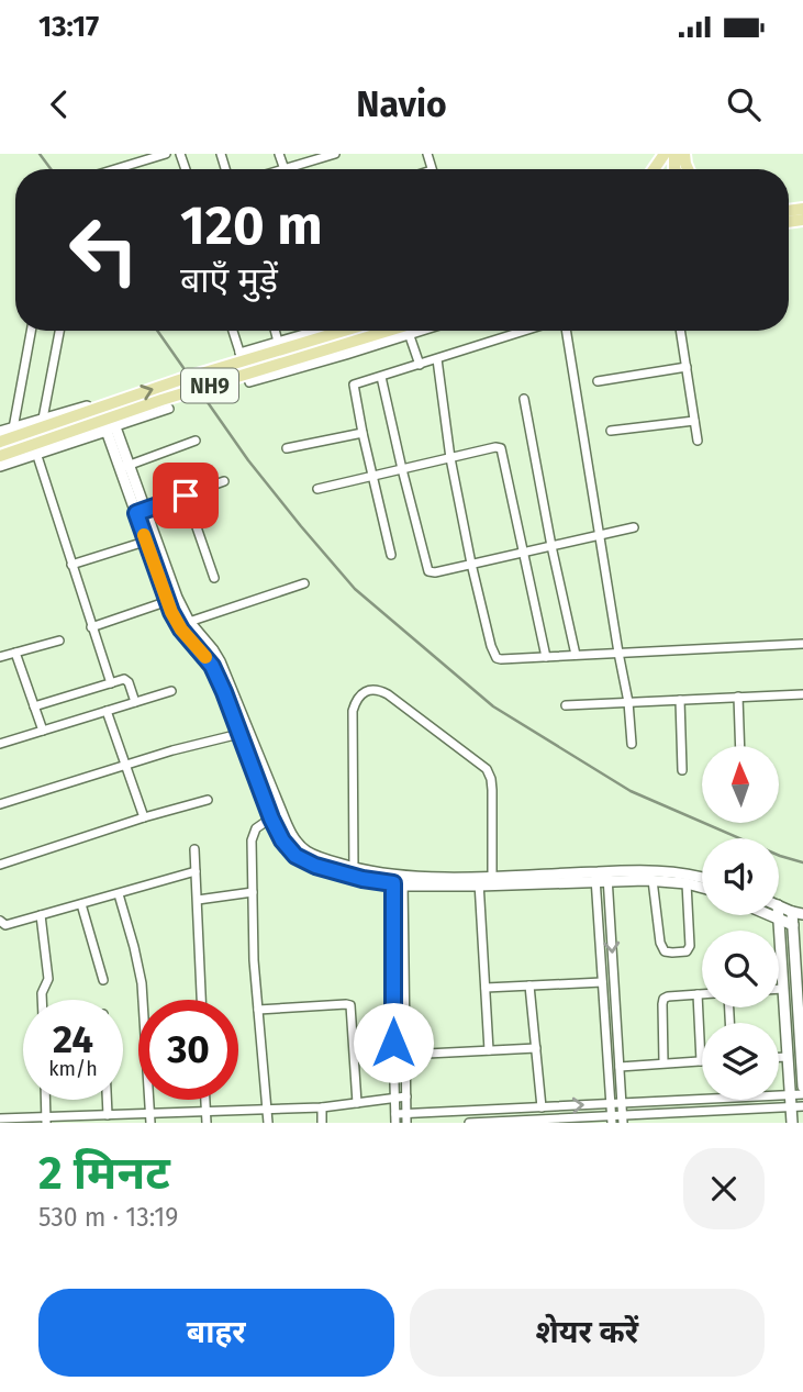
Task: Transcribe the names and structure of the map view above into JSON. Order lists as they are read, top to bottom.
{
  "streets": {
    "main road": ["NH9"]
  },
  "north": "top",
  "page": {
    "status": "13:17",
    "header": "Navio",
    "turn": ["120 m", "बाएँ मुड़ें"],
    "speed": "24 km/h",
    "limit": "30",
    "heading": ["2 मिनट", "530 m · 13:19"],
    "buttons": ["बाहर", "शेयर करें"]
  }
}
